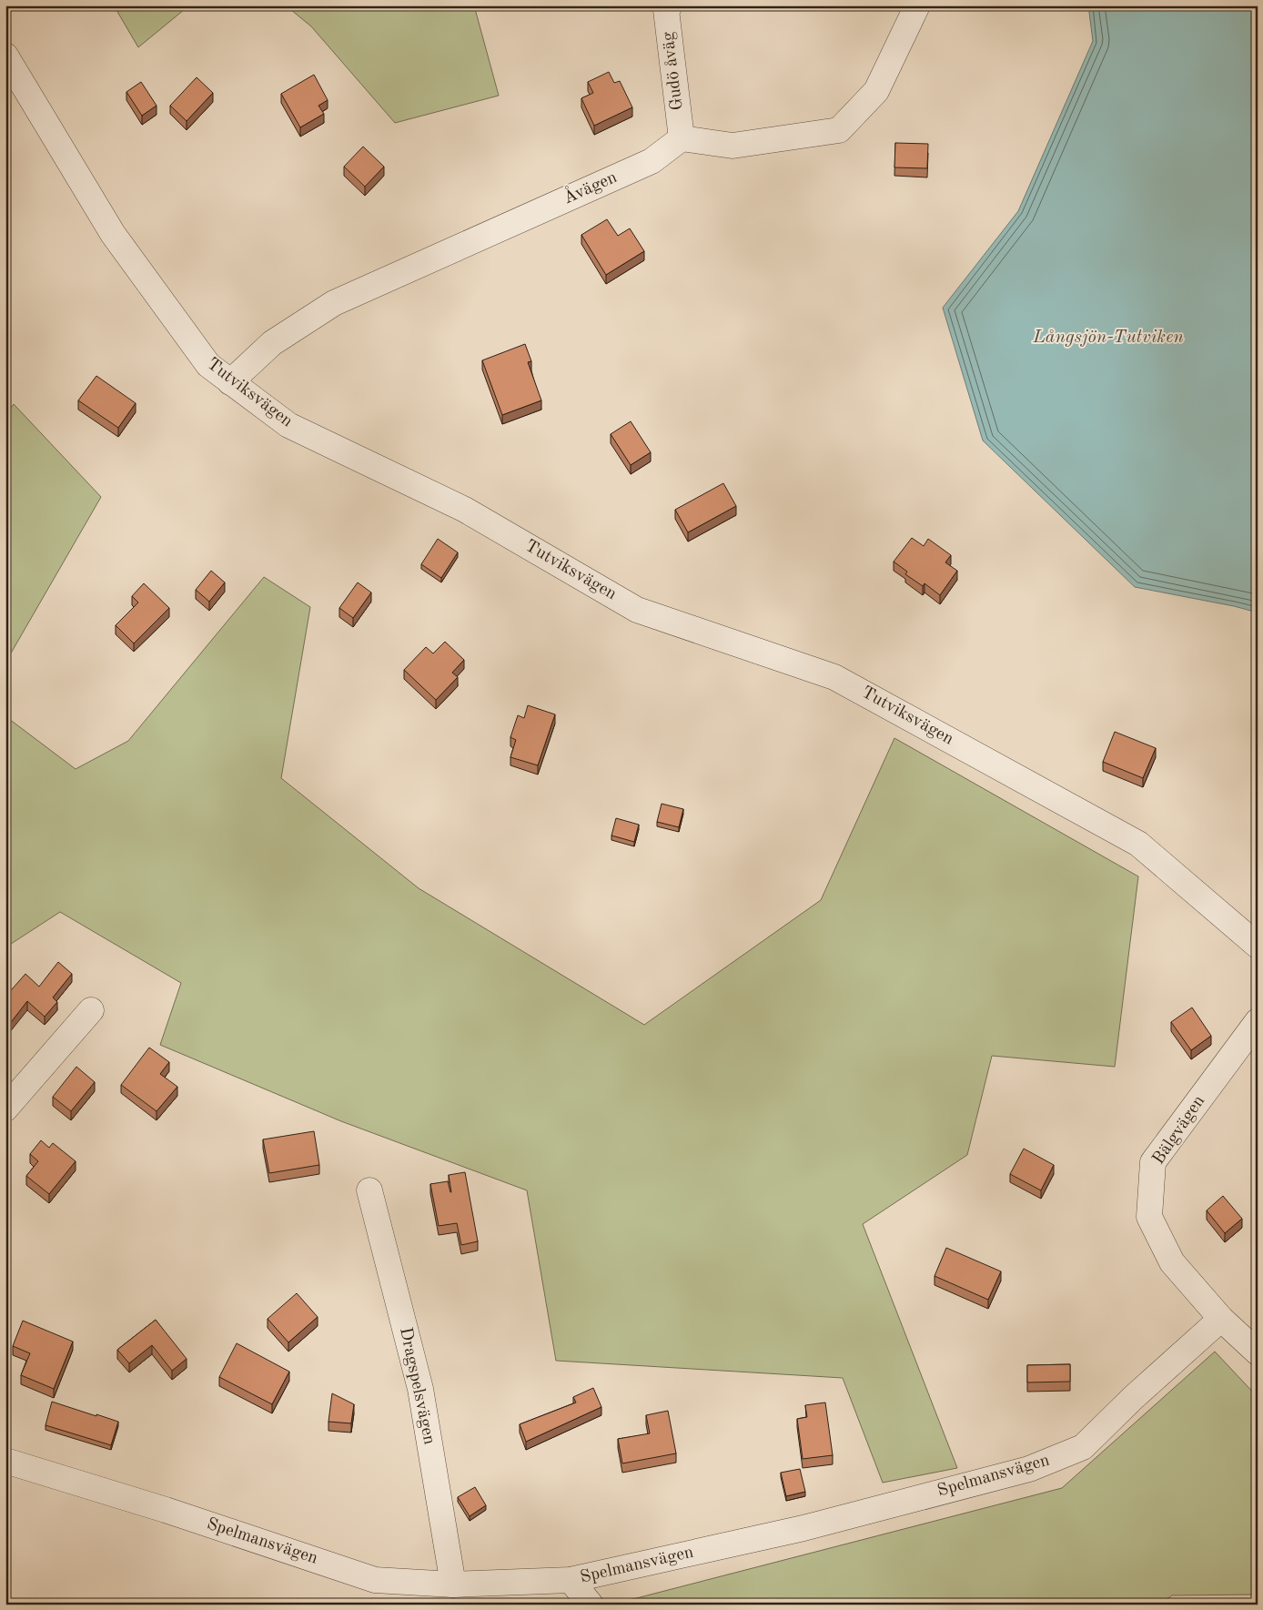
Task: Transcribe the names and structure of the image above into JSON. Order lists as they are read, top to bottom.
{
  "streets": {
    "street": [
      "Gudö åväg",
      "Åvägen",
      "Tutviksvägen",
      "Bälgvägen",
      "Dragspelsvägen",
      "Spelmansvägen"
    ]
  },
  "crossings": [
    ["Gudö åväg", "Åvägen"],
    ["Åvägen", "Tutviksvägen"],
    ["Bälgvägen", "Spelmansvägen"],
    ["Dragspelsvägen", "Spelmansvägen"]
  ],
  "water": ["Långsjön-Tutviken"]
}
